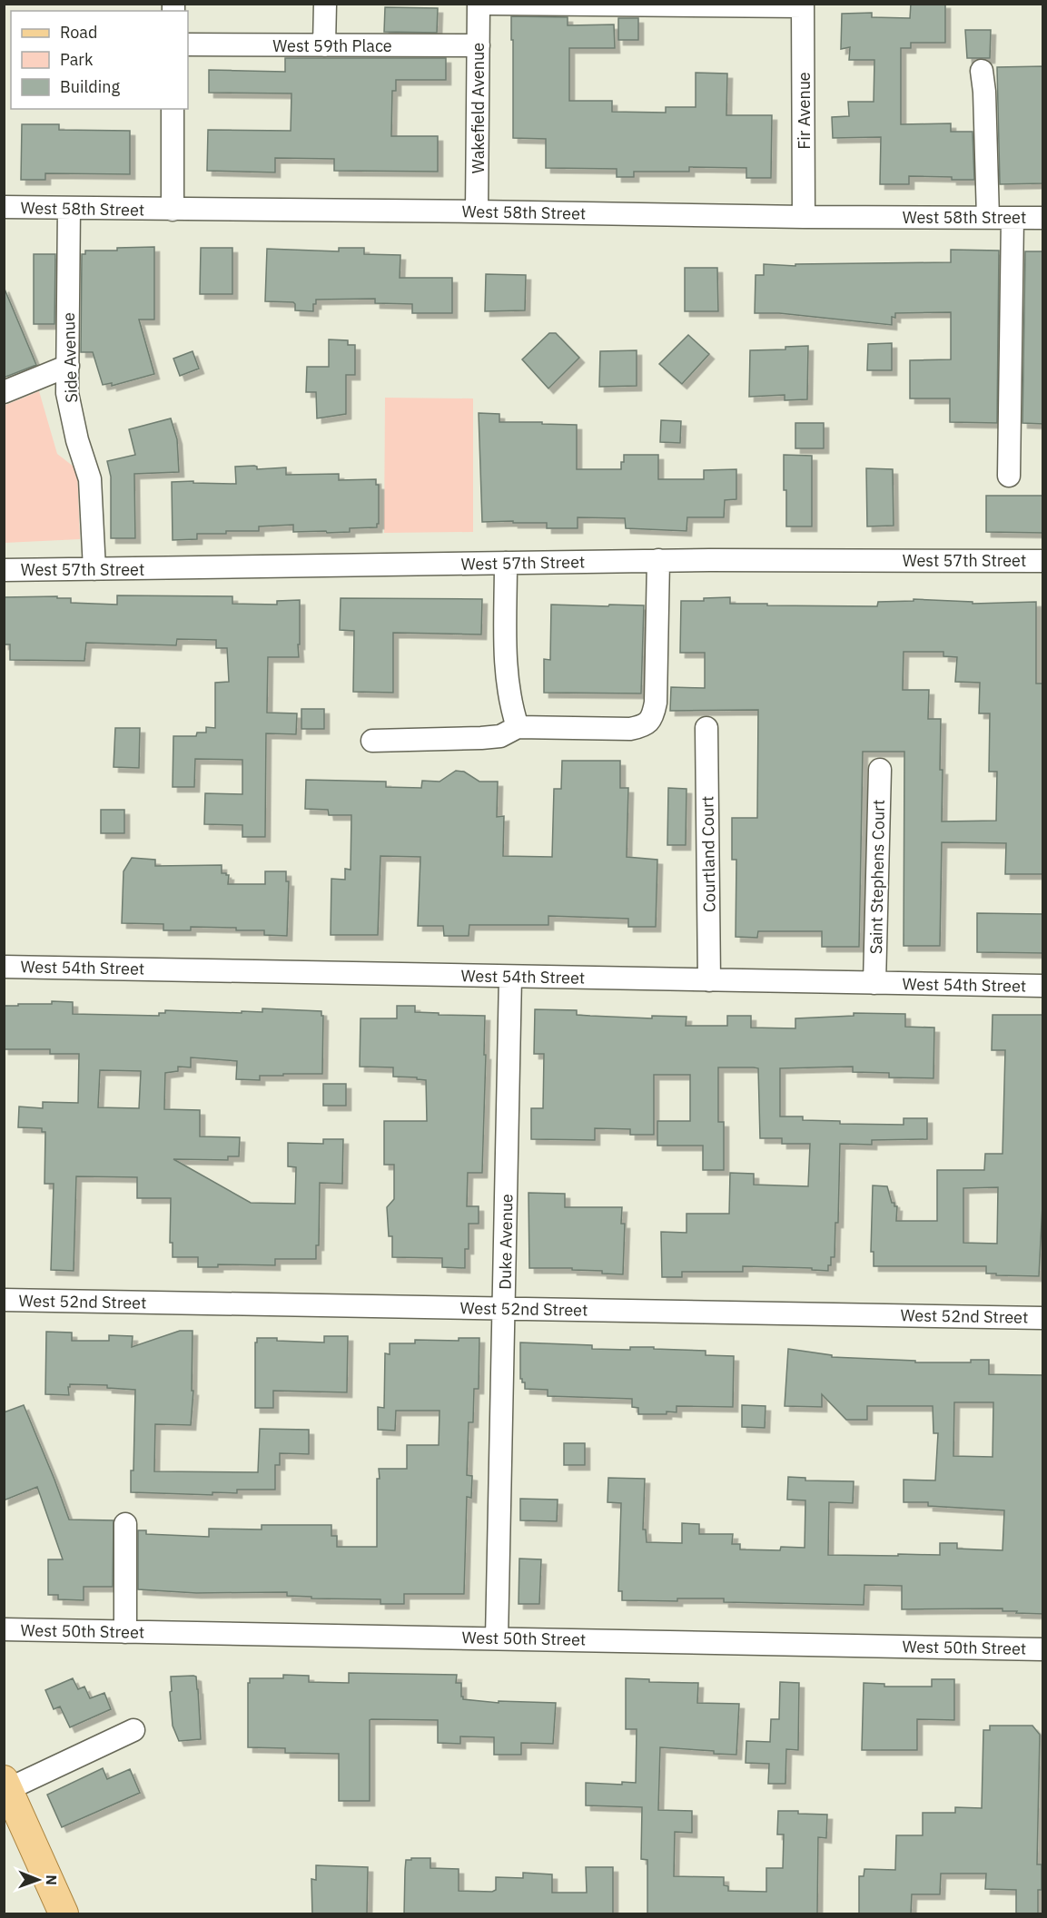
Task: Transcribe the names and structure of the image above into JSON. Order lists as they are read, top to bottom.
{
  "streets": {
    "street": [
      "West 59th Place",
      "Wakefield Avenue",
      "Fir Avenue",
      "West 58th Street",
      "Side Avenue",
      "West 57th Street",
      "Courtland Court",
      "Saint Stephens Court",
      "West 54th Street",
      "Duke Avenue",
      "West 52nd Street",
      "West 50th Street"
    ]
  },
  "crossings": [
    ["West 59th Place", "Wakefield Avenue"],
    ["Wakefield Avenue", "West 58th Street"],
    ["Fir Avenue", "West 58th Street"],
    ["West 58th Street", "Side Avenue"],
    ["Side Avenue", "West 57th Street"],
    ["Courtland Court", "West 54th Street"],
    ["Saint Stephens Court", "West 54th Street"],
    ["West 54th Street", "Duke Avenue"],
    ["Duke Avenue", "West 52nd Street"],
    ["Duke Avenue", "West 50th Street"]
  ],
  "legend": ["Road", "Park", "Building"],
  "north": "right"
}
